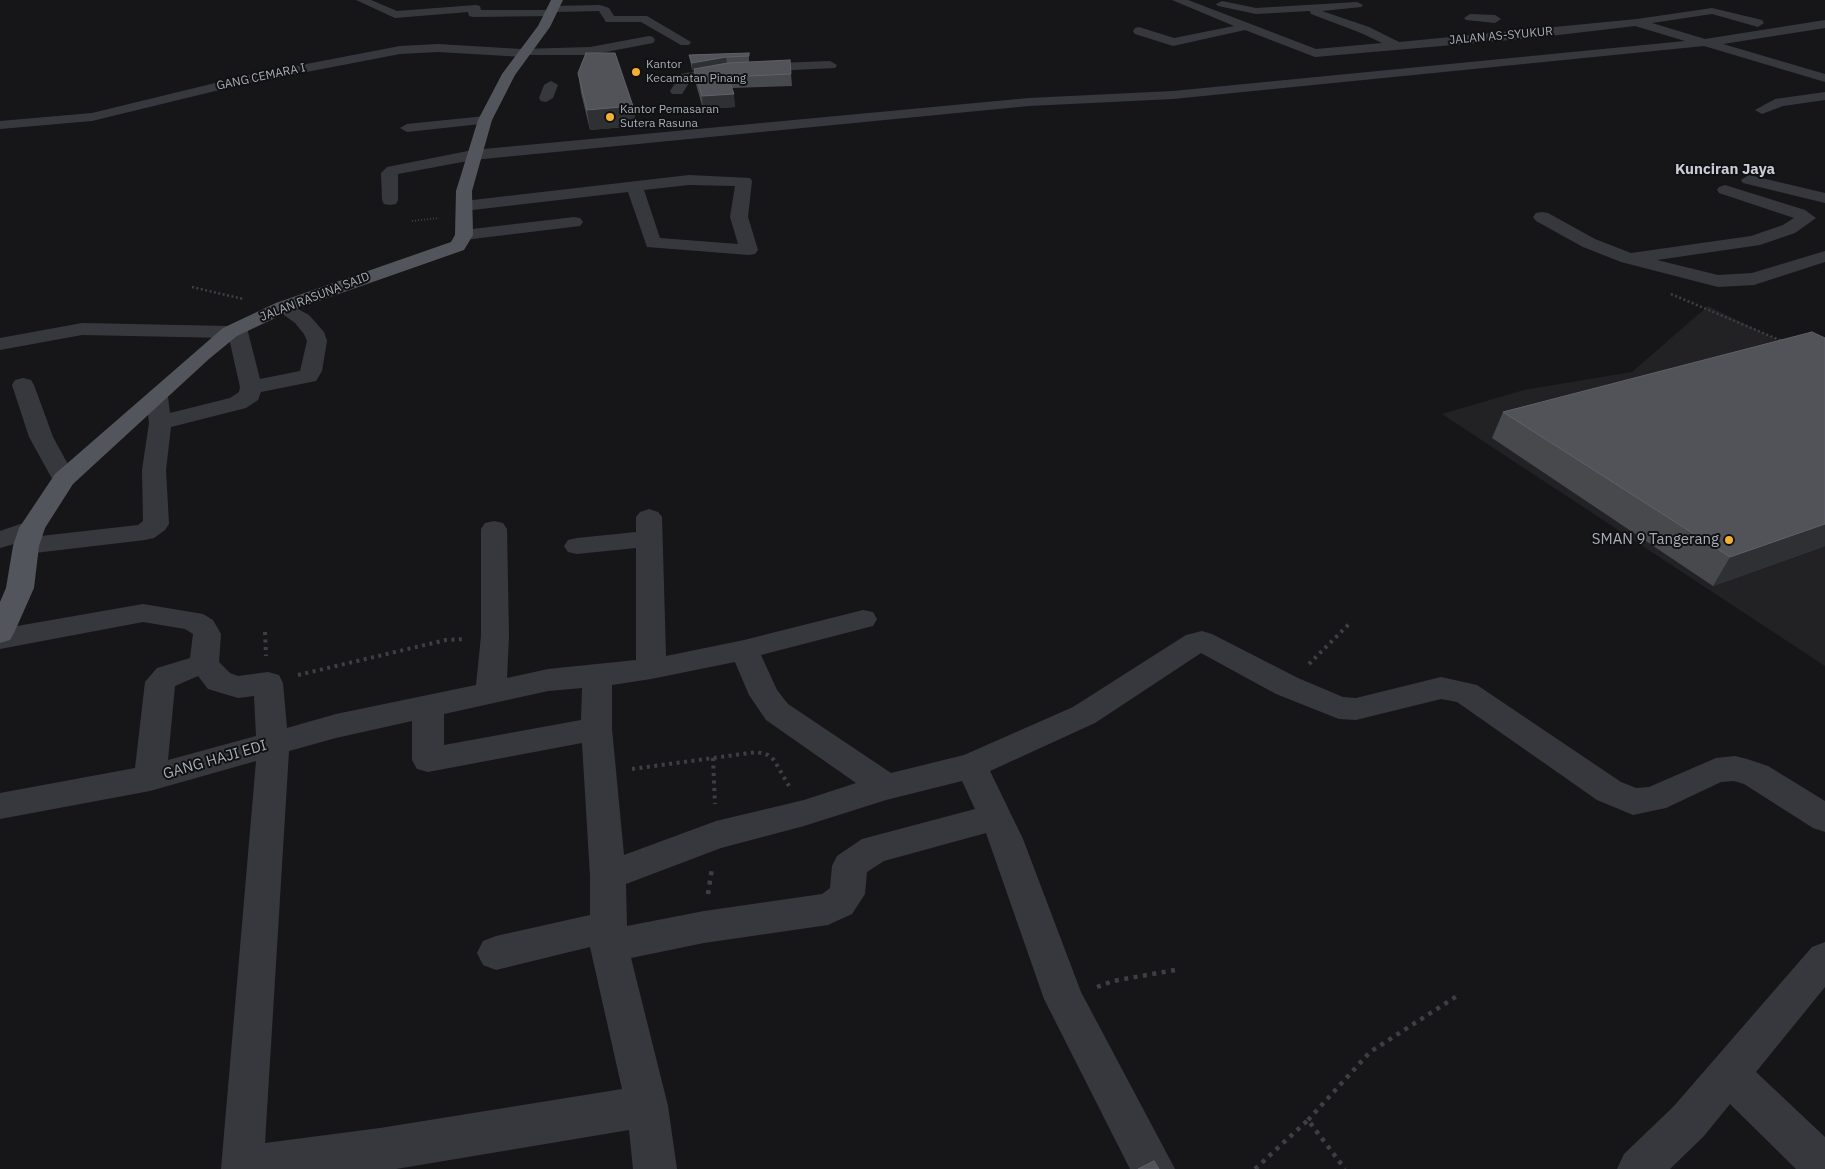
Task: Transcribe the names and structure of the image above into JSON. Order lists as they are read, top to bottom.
{
  "streets": {
    "main road": ["JALAN RASUNA SAID"],
    "street": ["JALAN AS-SYUKUR", "GANG CEMARA I", "GANG HAJI EDI"]
  },
  "districts": ["Kunciran Jaya"],
  "places": ["Kantor Kecamatan Pinang", "Kantor Pemasaran Sutera Rasuna", "SMAN 9 Tangerang"]
}
